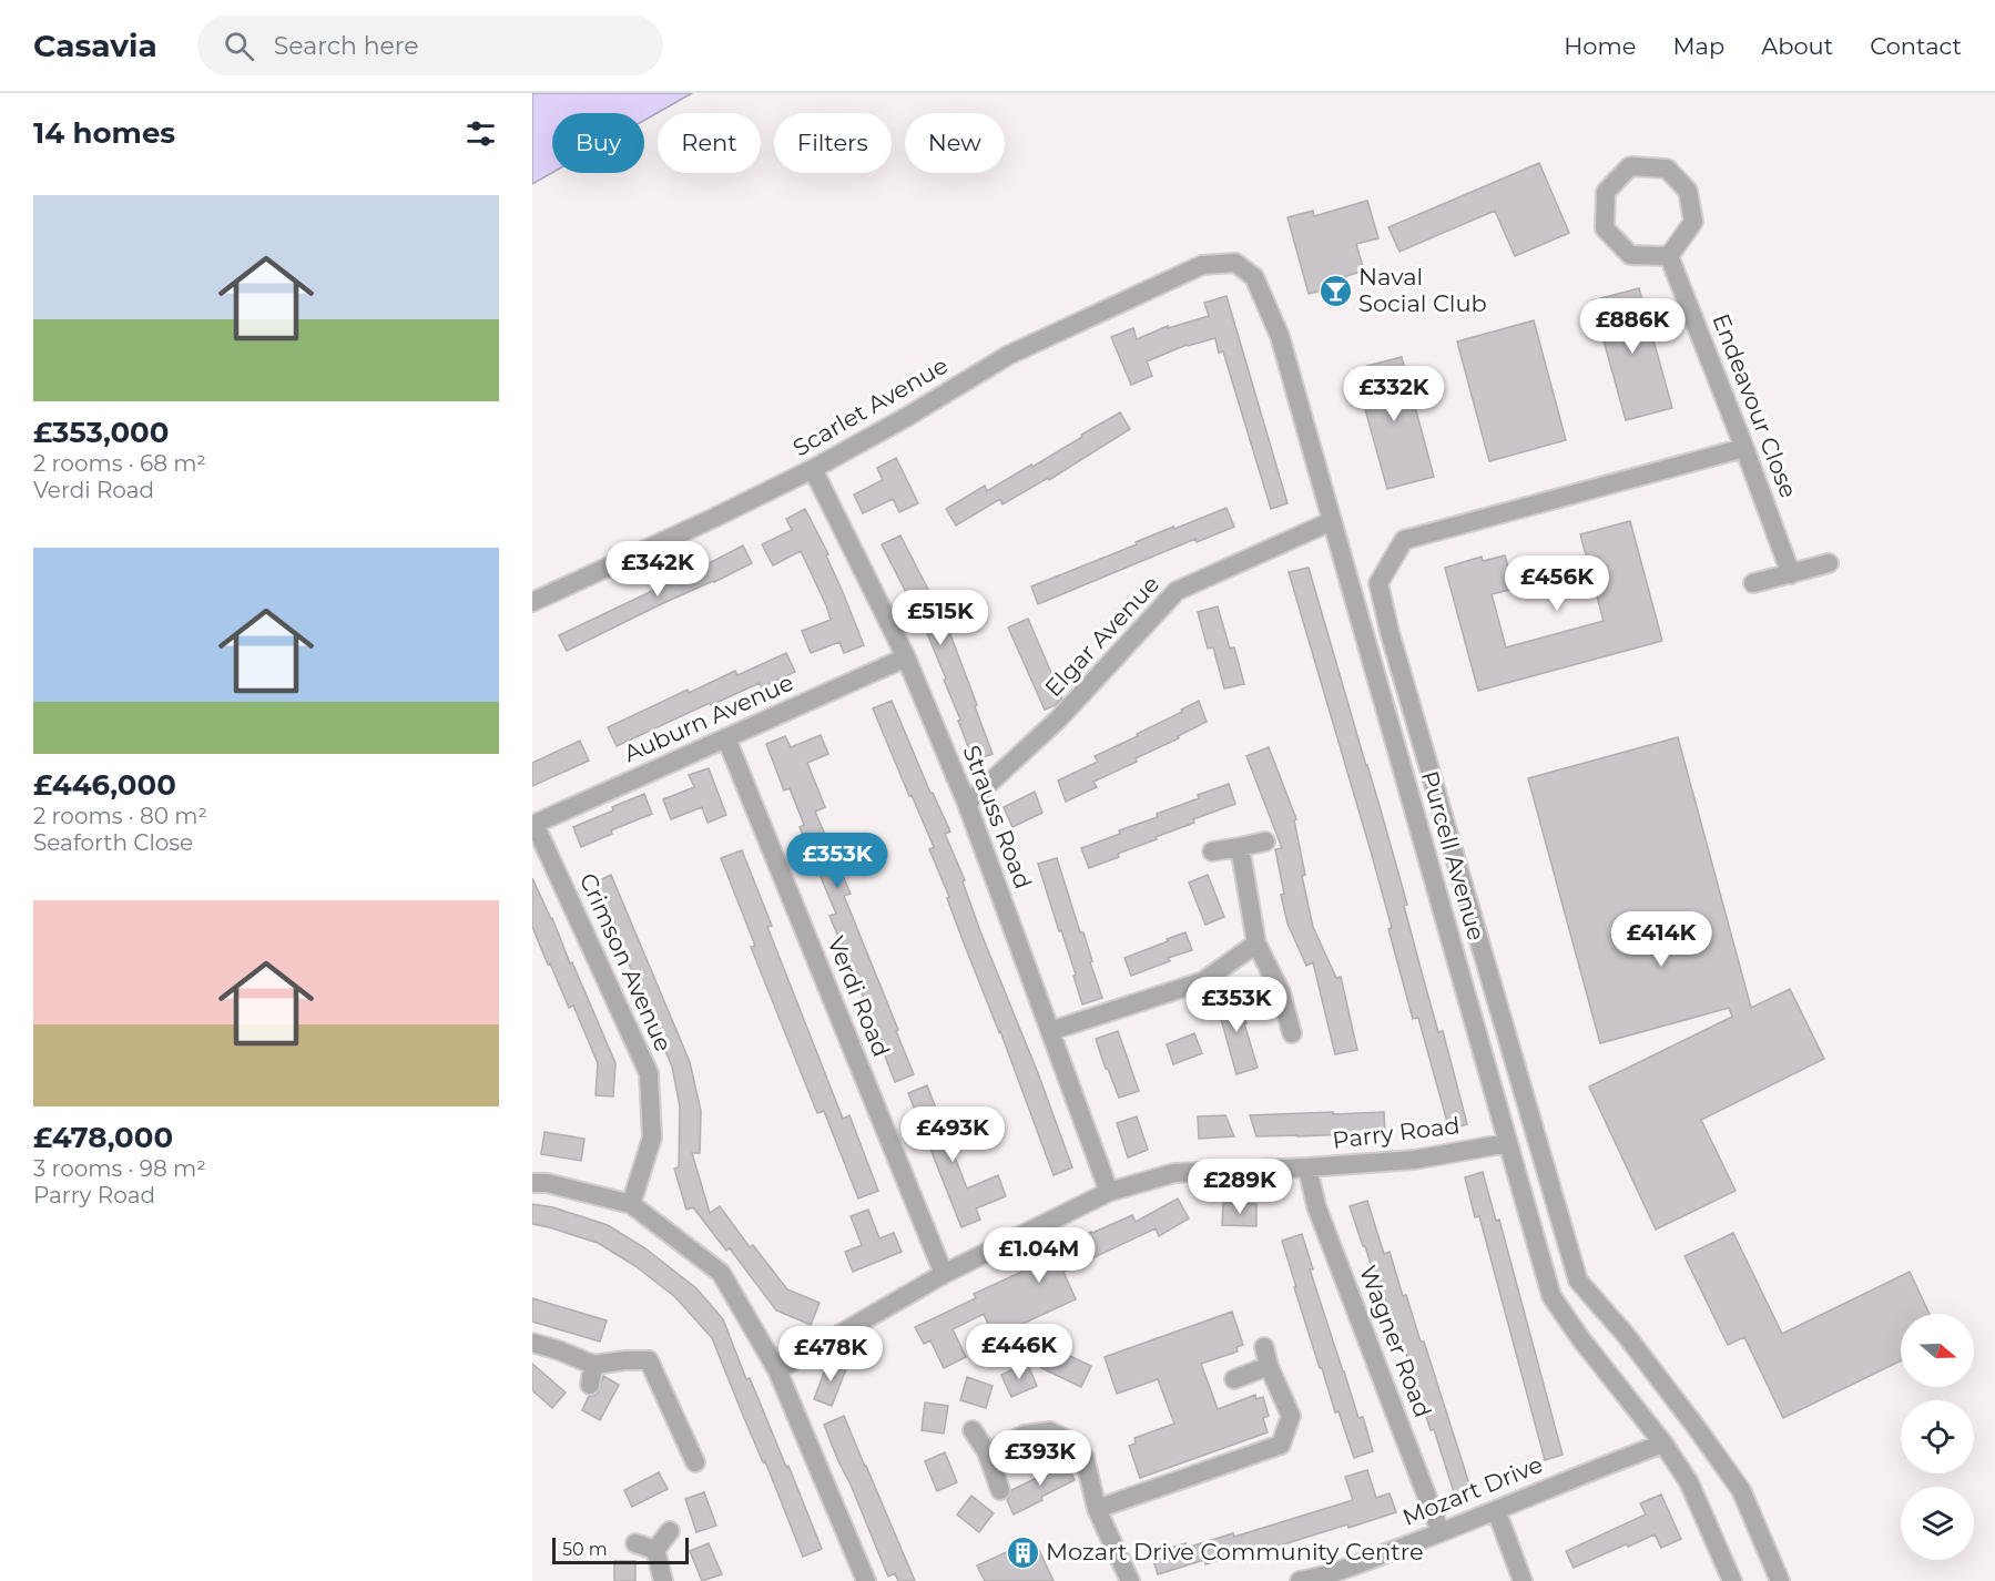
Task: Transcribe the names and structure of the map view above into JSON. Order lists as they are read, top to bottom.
{
  "streets": {
    "street": [
      "Endeavour Close",
      "Scarlet Avenue",
      "Elgar Avenue",
      "Auburn Avenue",
      "Strauss Road",
      "Purcell Avenue",
      "Crimson Avenue",
      "Verdi Road",
      "Parry Road",
      "Wagner Road",
      "Mozart Drive"
    ]
  },
  "crossings": [
    ["Scarlet Avenue", "Strauss Road"],
    ["Scarlet Avenue", "Purcell Avenue"],
    ["Elgar Avenue", "Strauss Road"],
    ["Elgar Avenue", "Purcell Avenue"],
    ["Auburn Avenue", "Strauss Road"],
    ["Auburn Avenue", "Crimson Avenue"],
    ["Auburn Avenue", "Verdi Road"],
    ["Strauss Road", "Parry Road"],
    ["Purcell Avenue", "Parry Road"],
    ["Purcell Avenue", "Mozart Drive"],
    ["Verdi Road", "Parry Road"],
    ["Parry Road", "Wagner Road"],
    ["Wagner Road", "Mozart Drive"]
  ],
  "places": {
    "bar": ["Naval Social Club"],
    "building": ["Mozart Drive Community Centre"]
  },
  "scale_bar": "50 m",
  "north": "right",
  "page": {
    "header": "Casavia",
    "search": "Search here",
    "nav": [
      "Home",
      "Map",
      "About",
      "Contact"
    ],
    "heading": "14 homes",
    "chip": [
      "Buy",
      "Rent",
      "Filters",
      "New"
    ],
    "list": [
      {
        "name": "£353,000",
        "note": "2 rooms · 68 m² · Verdi Road"
      },
      {
        "name": "£446,000",
        "note": "2 rooms · 80 m² · Seaforth Close"
      },
      {
        "name": "£478,000",
        "note": "3 rooms · 98 m² · Parry Road"
      }
    ],
    "price": [
      "£886K",
      "£332K",
      "£342K",
      "£456K",
      "£515K",
      "£353K",
      "£414K",
      "£353K",
      "£493K",
      "£289K",
      "£1.04M",
      "£446K",
      "£478K",
      "£393K"
    ],
    "scale": "50 m"
  }
}
